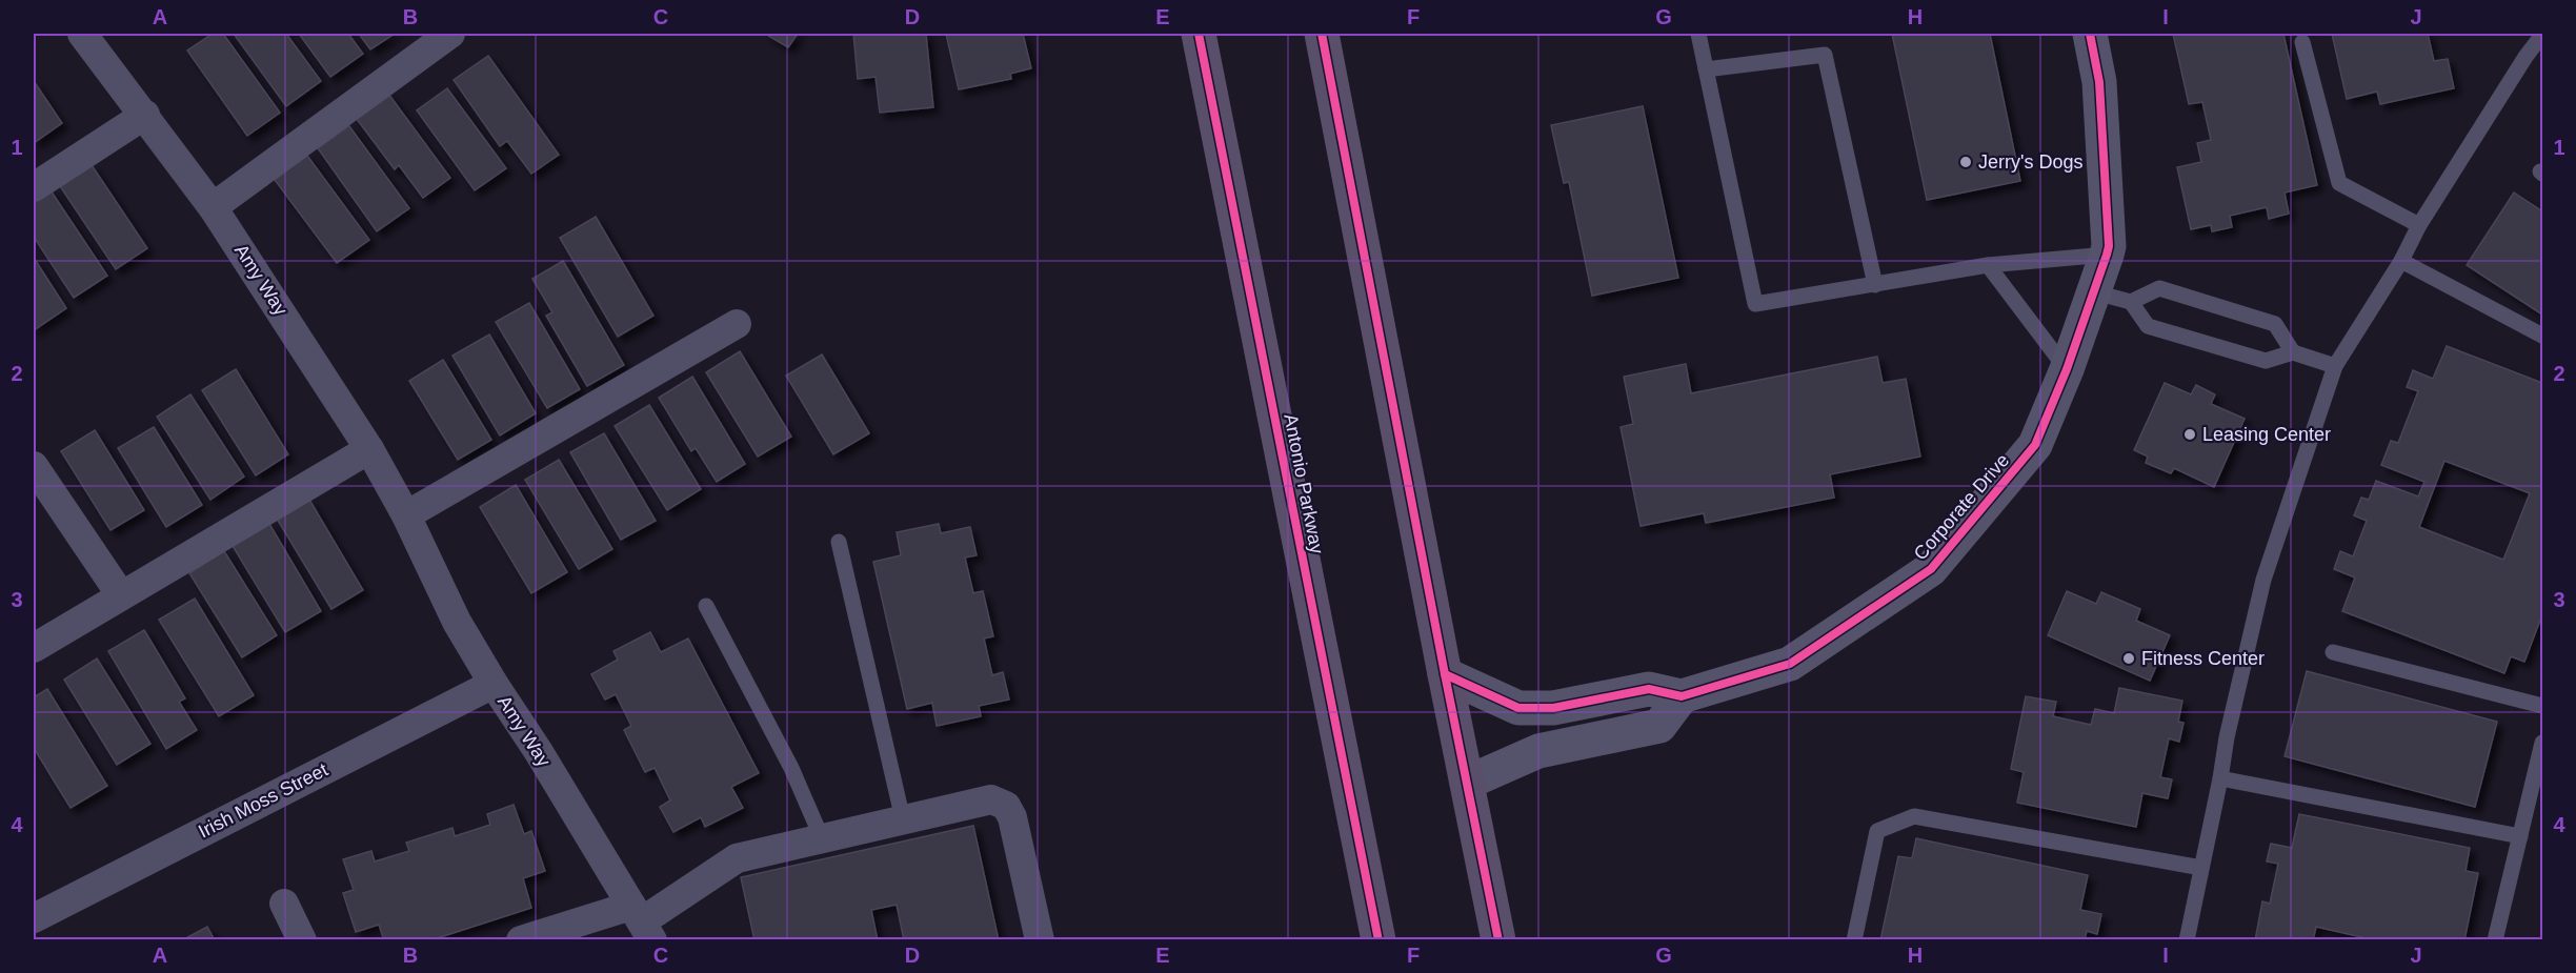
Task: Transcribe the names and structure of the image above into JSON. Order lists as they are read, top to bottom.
{
  "streets": {
    "main road": ["Antonio Parkway"],
    "street": ["Amy Way", "Corporate Drive", "Irish Moss Street"]
  },
  "crossings": [
    ["Amy Way", "Irish Moss Street"]
  ],
  "places": ["Jerry's Dogs", "Leasing Center", "Fitness Center"],
  "grid": {
    "columns": [
      "A",
      "B",
      "C",
      "D",
      "E",
      "F",
      "G",
      "H",
      "I",
      "J"
    ],
    "rows": [
      "1",
      "2",
      "3",
      "4"
    ]
  }
}
